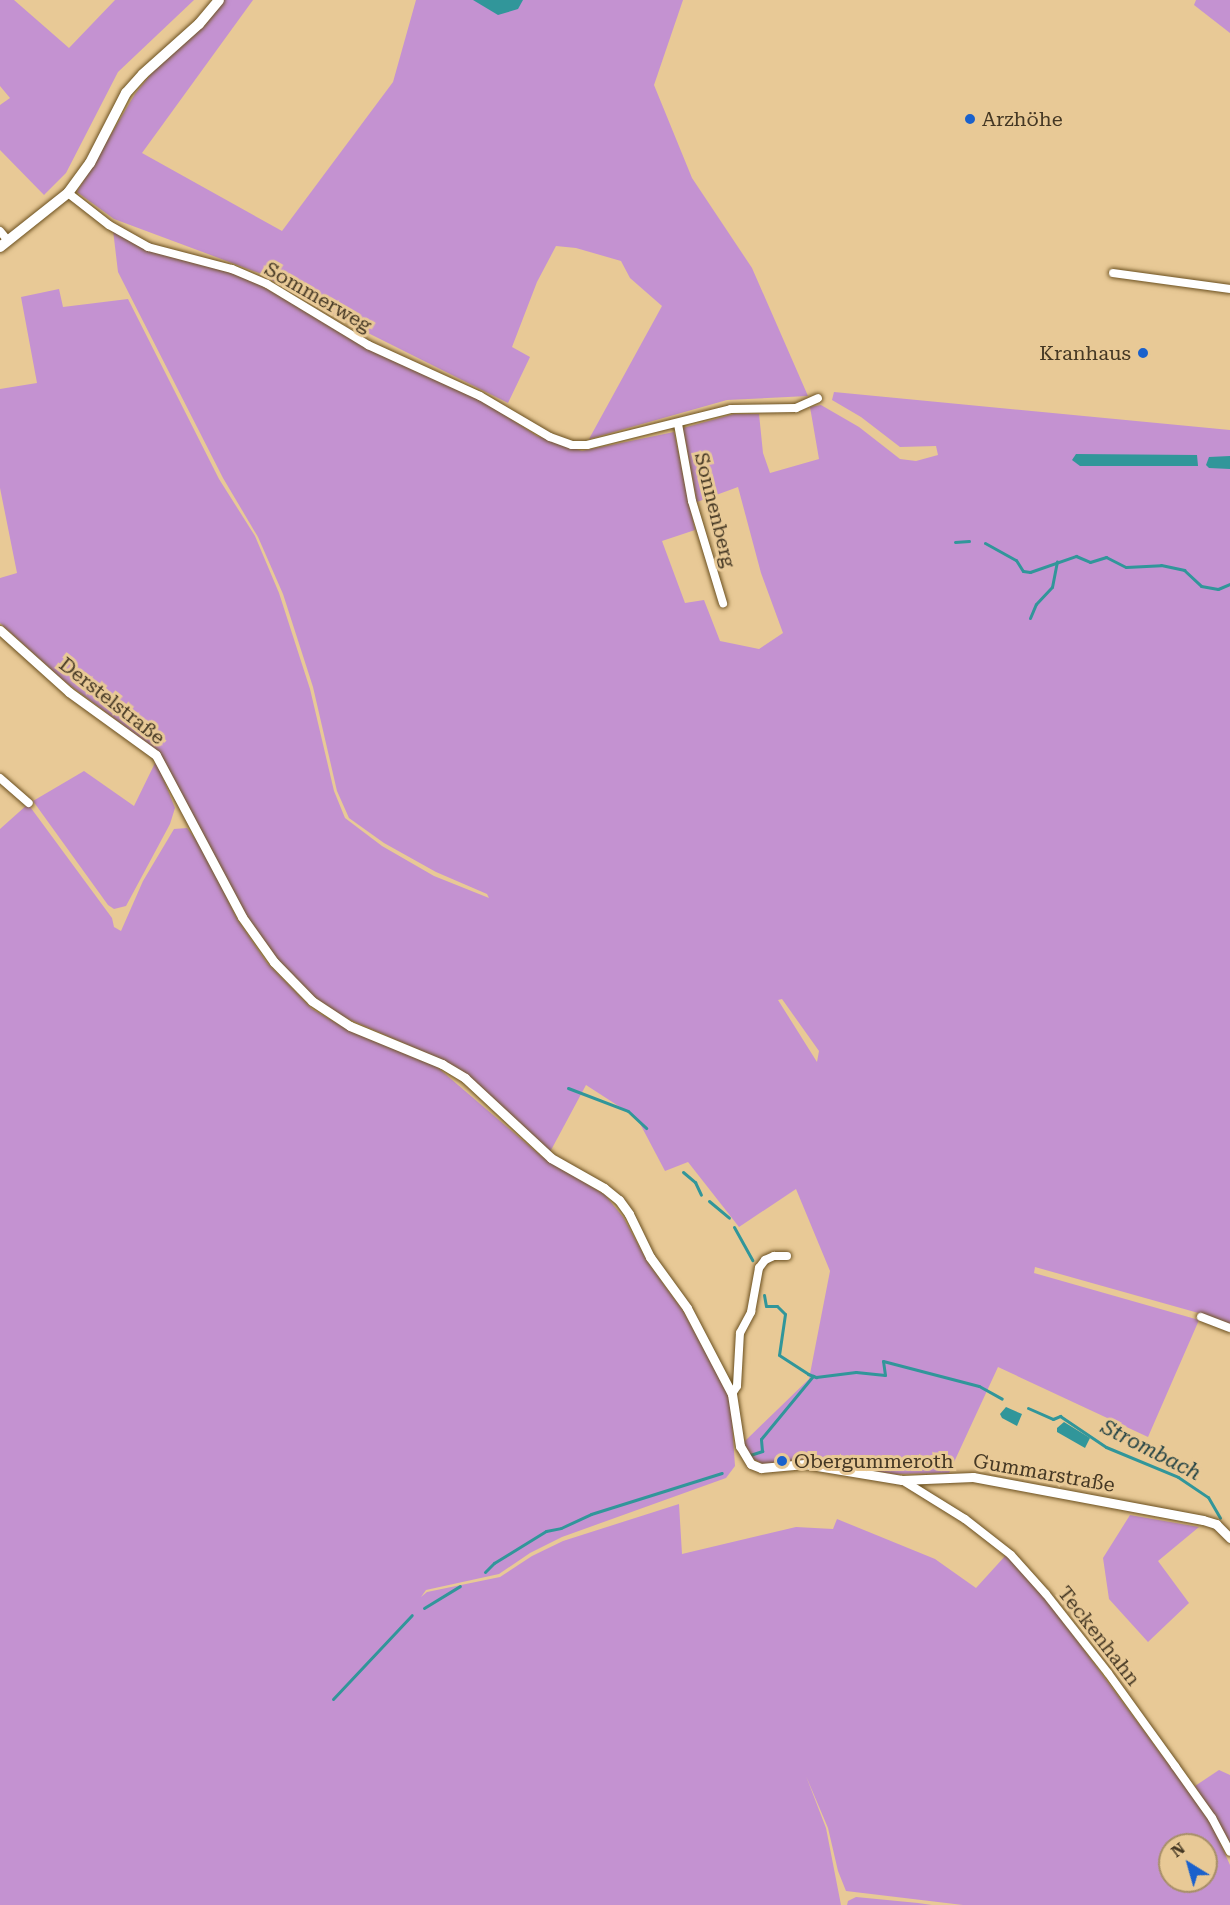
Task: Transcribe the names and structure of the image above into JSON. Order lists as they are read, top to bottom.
{
  "streets": {
    "street": [
      "Sommerweg",
      "Sonnenberg",
      "Derstelstraße",
      "Gummarstraße",
      "Teckenhahn"
    ]
  },
  "crossings": [
    ["Sommerweg", "Sonnenberg"],
    ["Derstelstraße", "Gummarstraße"],
    ["Gummarstraße", "Teckenhahn"]
  ],
  "water": ["Strombach"],
  "places": ["Arzhöhe", "Kranhaus", "Obergummeroth"],
  "north": "top left"
}
